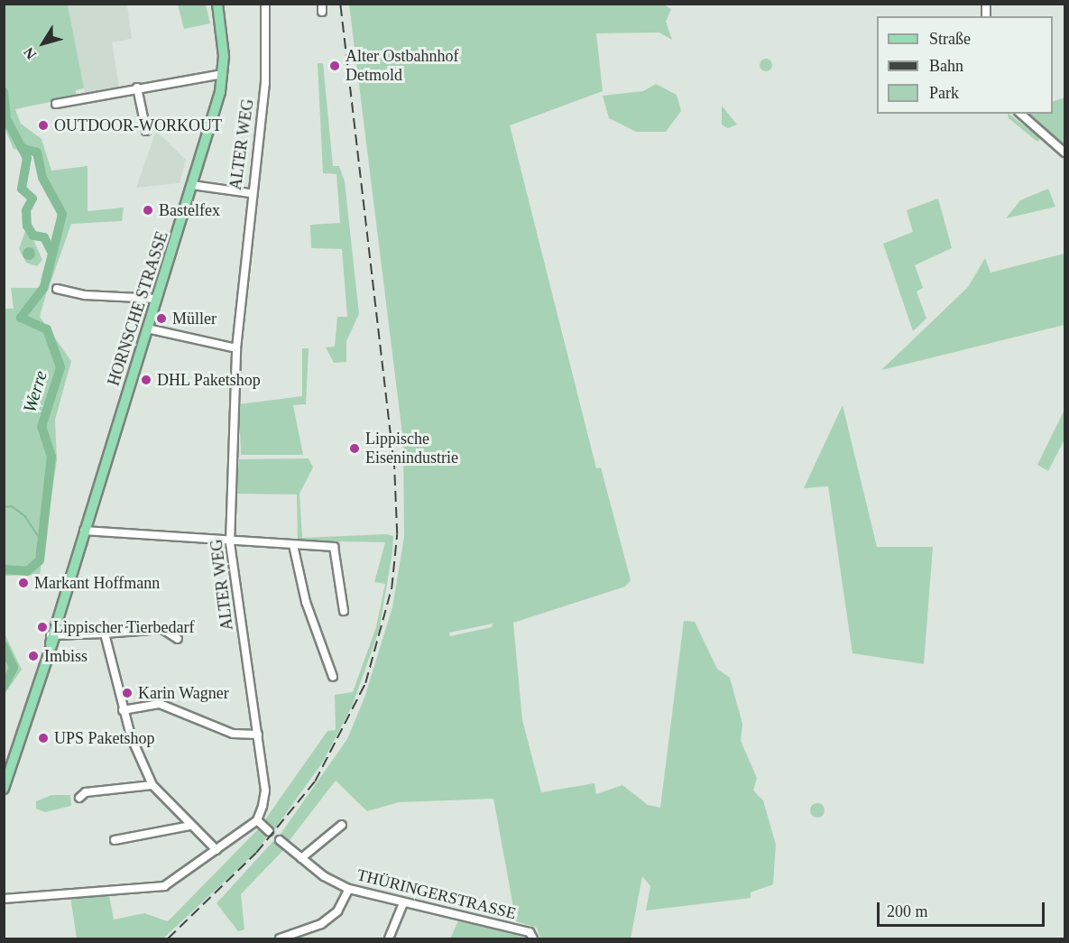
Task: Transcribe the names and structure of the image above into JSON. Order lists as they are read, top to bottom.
{
  "streets": {
    "main road": ["HORNSCHE STRASSE"],
    "street": ["ALTER WEG", "THÜRINGERSTRASSE"]
  },
  "water": ["Werre"],
  "places": [
    "Alter Ostbahnhof Detmold",
    "OUTDOOR-WORKOUT",
    "Bastelfex",
    "Müller",
    "DHL Paketshop",
    "Lippische Eisenindustrie",
    "Markant Hoffmann",
    "Lippischer Tierbedarf",
    "Imbiss",
    "Karin Wagner",
    "UPS Paketshop"
  ],
  "legend": ["Straße", "Bahn", "Park"],
  "scale_bar": "200 m",
  "north": "bottom left"
}
